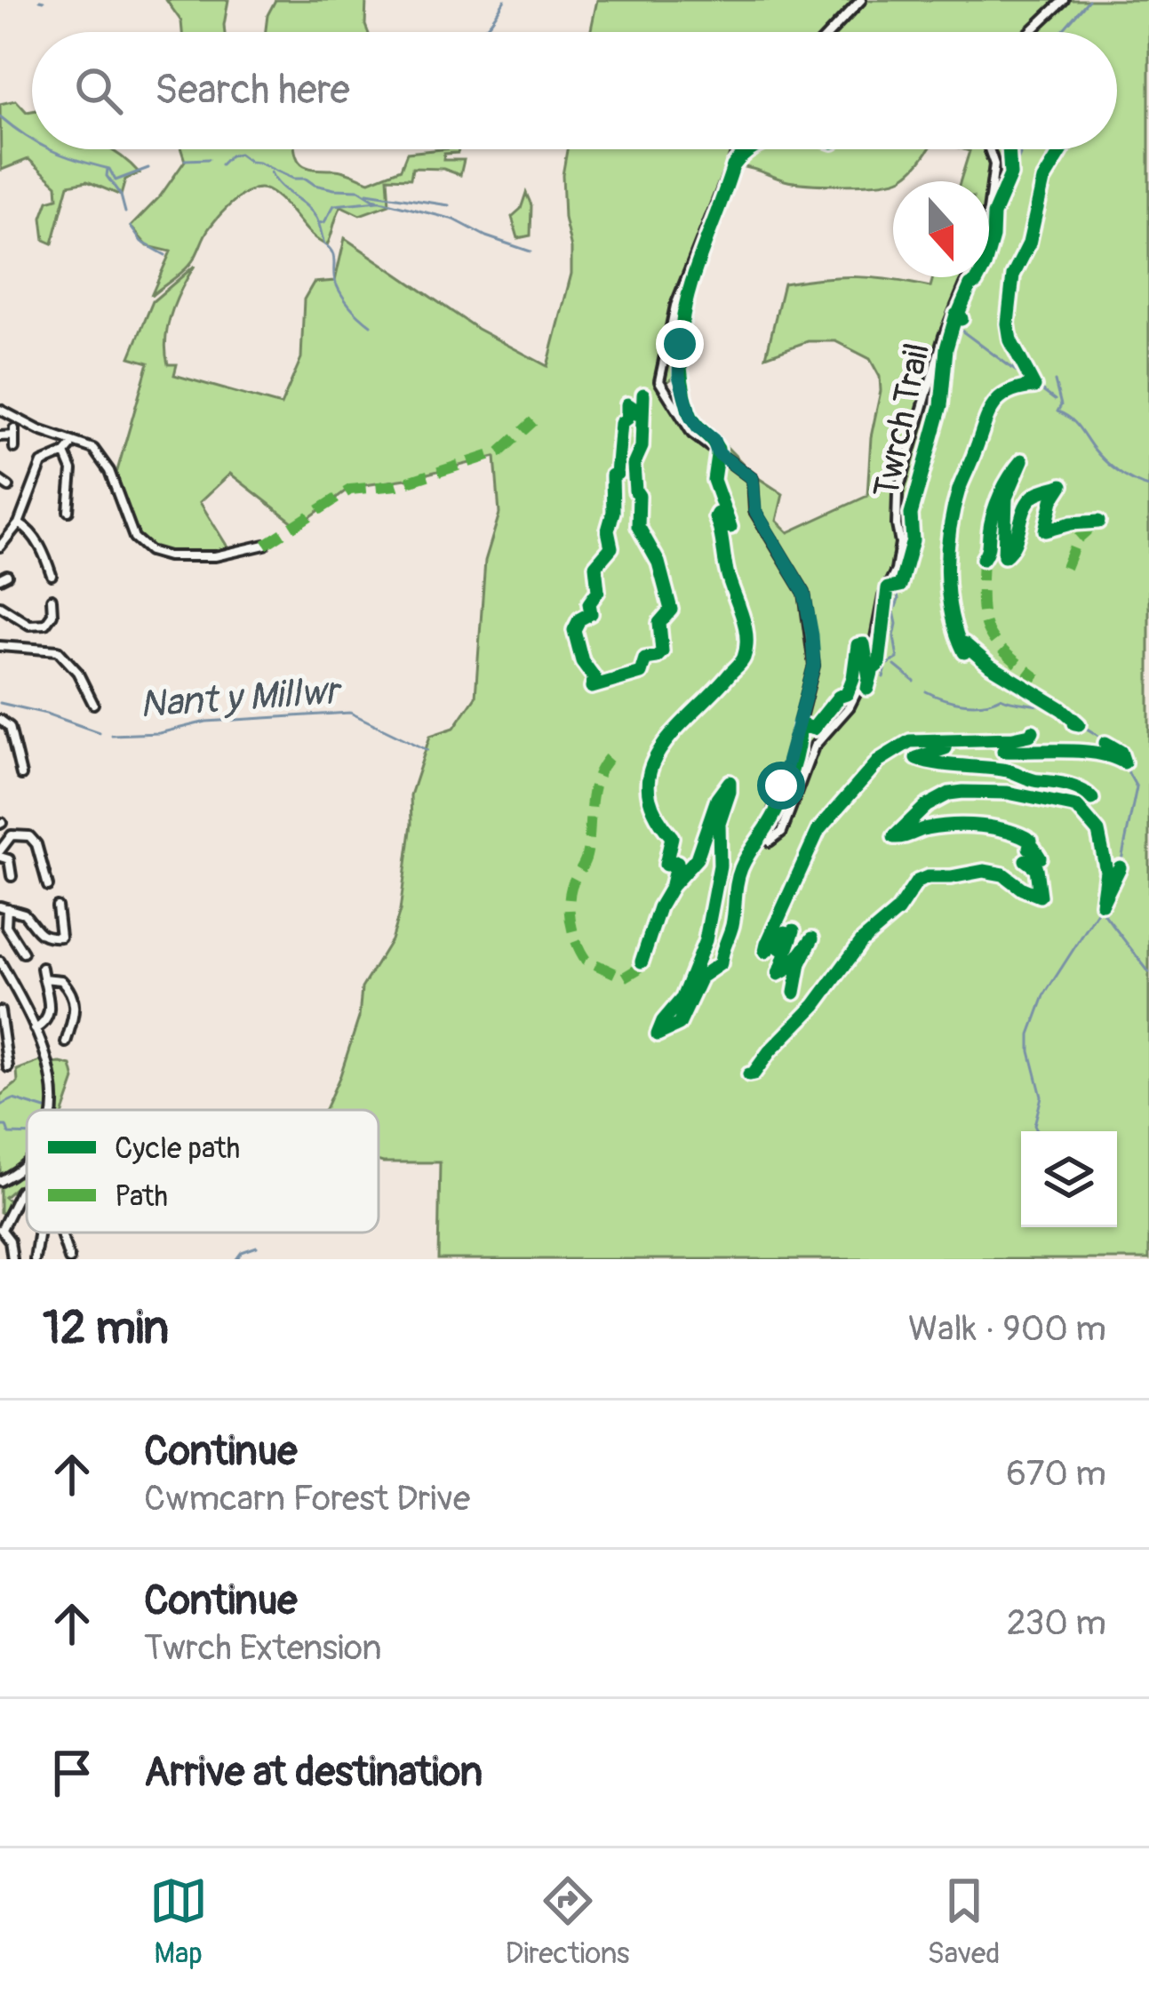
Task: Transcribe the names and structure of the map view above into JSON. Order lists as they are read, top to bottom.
{
  "streets": {
    "cycle path": ["Twrch Trail"]
  },
  "water": ["Nant y Millwr"],
  "legend": ["Cycle path", "Path"],
  "north": "bottom",
  "page": {
    "search": "Search here",
    "heading": ["12 min", "Walk · 900 m"],
    "list": [
      ["Continue", "Cwmcarn Forest Drive", "670 m"],
      ["Continue", "Twrch Extension", "230 m"],
      "Arrive at destination"
    ],
    "nav": ["Map", "Directions", "Saved"]
  }
}
